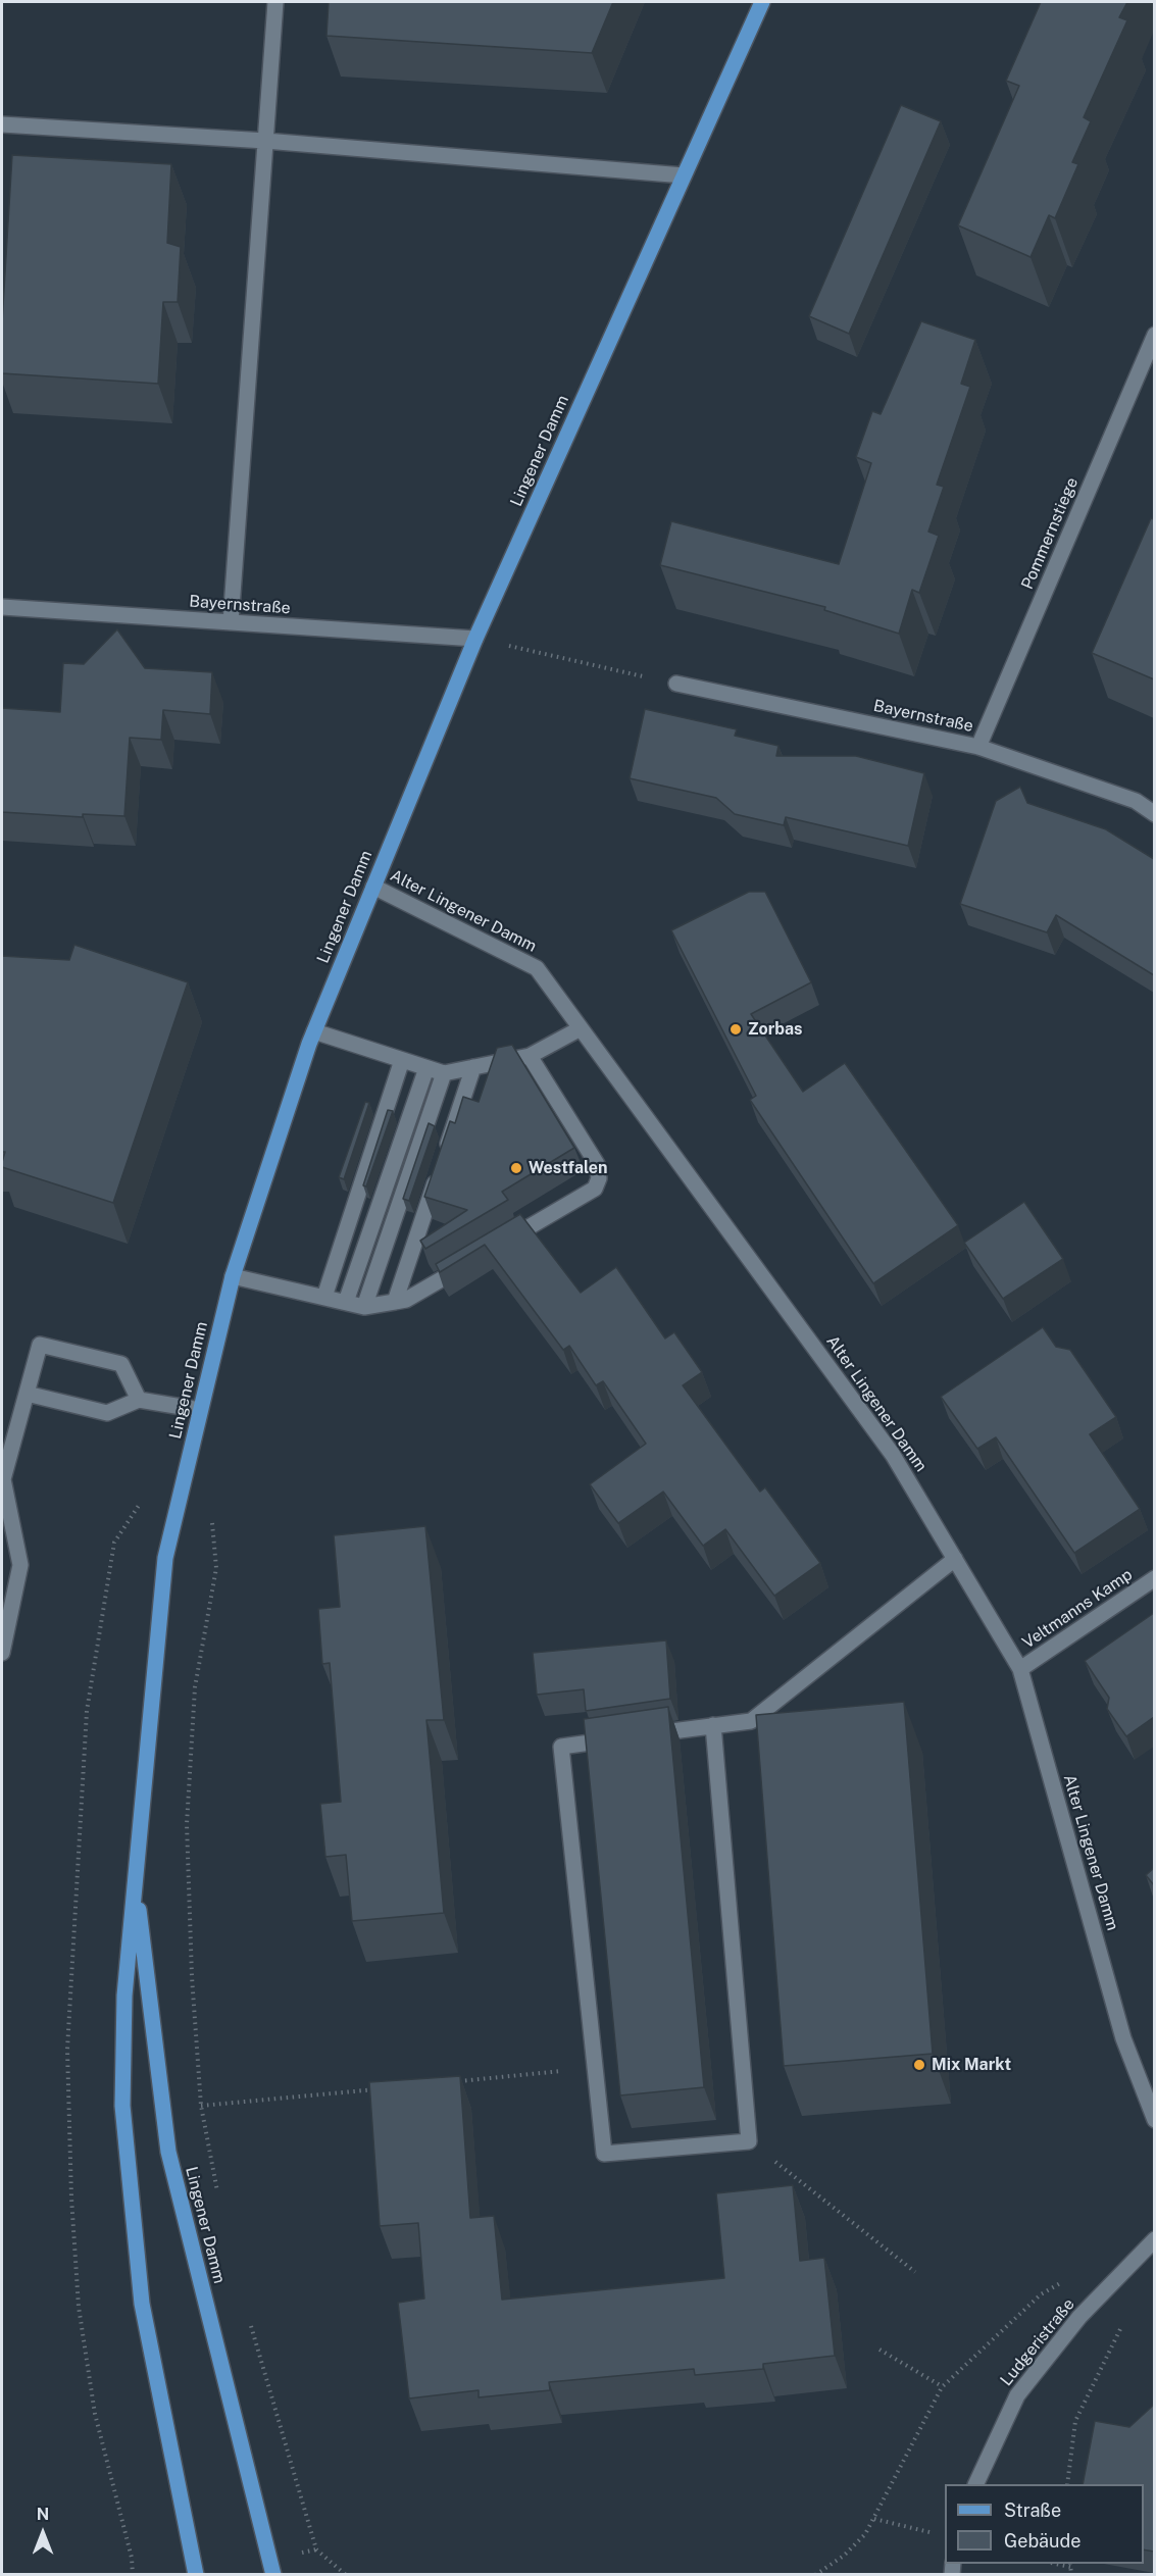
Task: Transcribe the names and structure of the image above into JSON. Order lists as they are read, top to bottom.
{
  "streets": {
    "main road": ["Lingener Damm"],
    "street": [
      "Pommernstiege",
      "Bayernstraße",
      "Alter Lingener Damm",
      "Veltmanns Kamp",
      "Ludgeristraße"
    ]
  },
  "crossings": [
    ["Lingener Damm", "Bayernstraße"],
    ["Lingener Damm", "Alter Lingener Damm"],
    ["Pommernstiege", "Bayernstraße"],
    ["Alter Lingener Damm", "Veltmanns Kamp"]
  ],
  "places": ["Zorbas", "Westfalen", "Mix Markt"],
  "legend": ["Straße", "Gebäude"],
  "north": "top"
}
